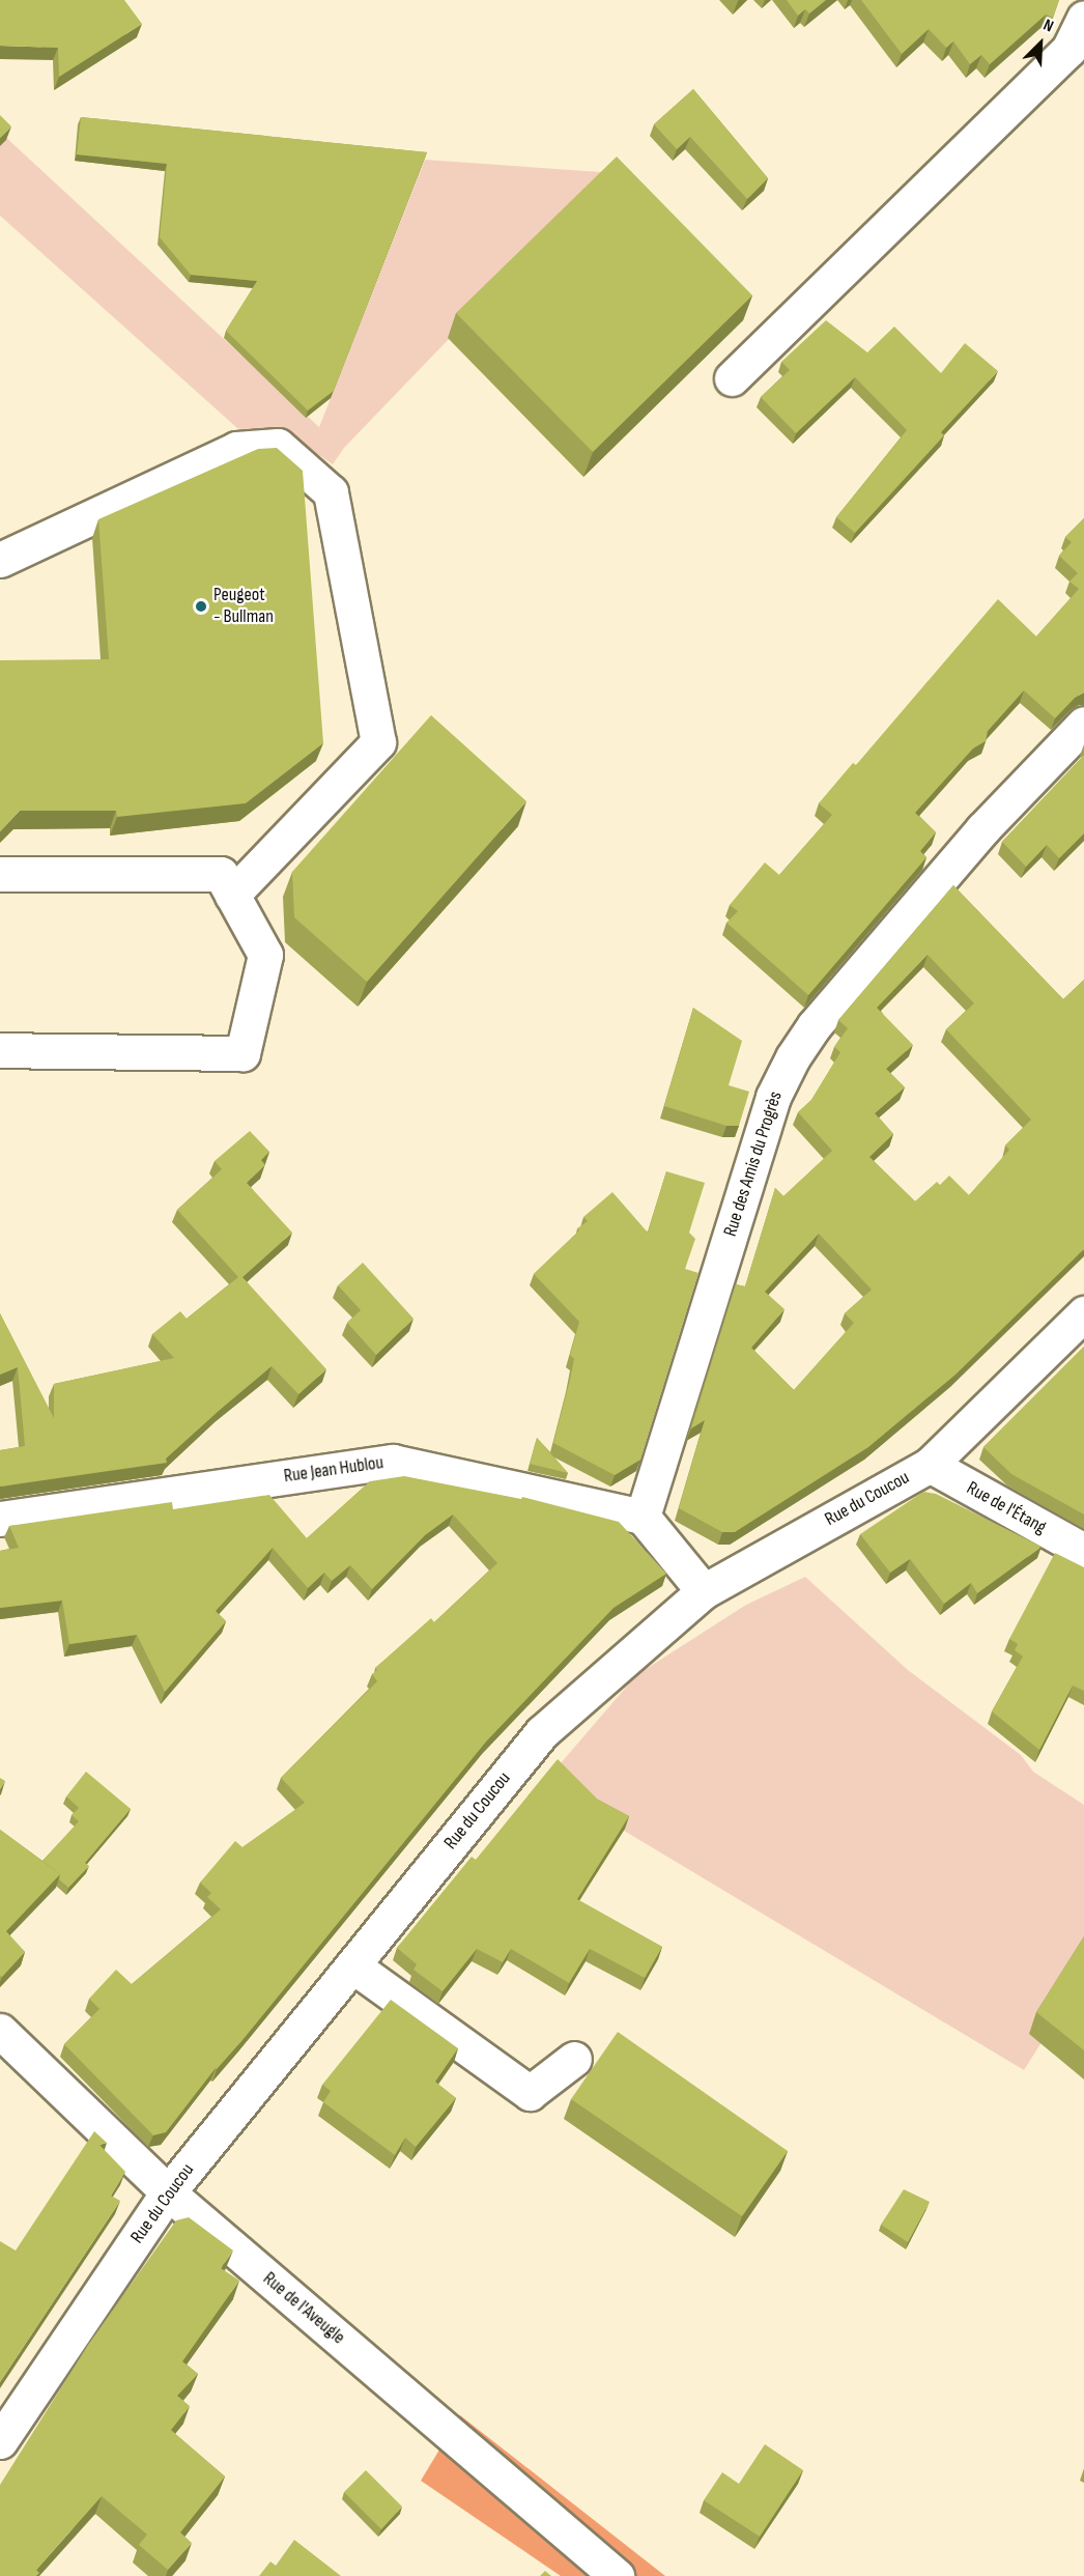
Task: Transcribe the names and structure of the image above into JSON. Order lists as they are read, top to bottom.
{
  "streets": {
    "street": [
      "Rue des Amis du Progrès",
      "Rue Jean Hublou",
      "Rue du Coucou",
      "Rue de l'Étang",
      "Rue de l'Aveugle"
    ]
  },
  "crossings": [
    ["Rue des Amis du Progrès", "Rue Jean Hublou"],
    ["Rue du Coucou", "Rue de l'Étang"],
    ["Rue du Coucou", "Rue de l'Aveugle"]
  ],
  "places": ["Peugeot - Bullman"],
  "north": "top right"
}
